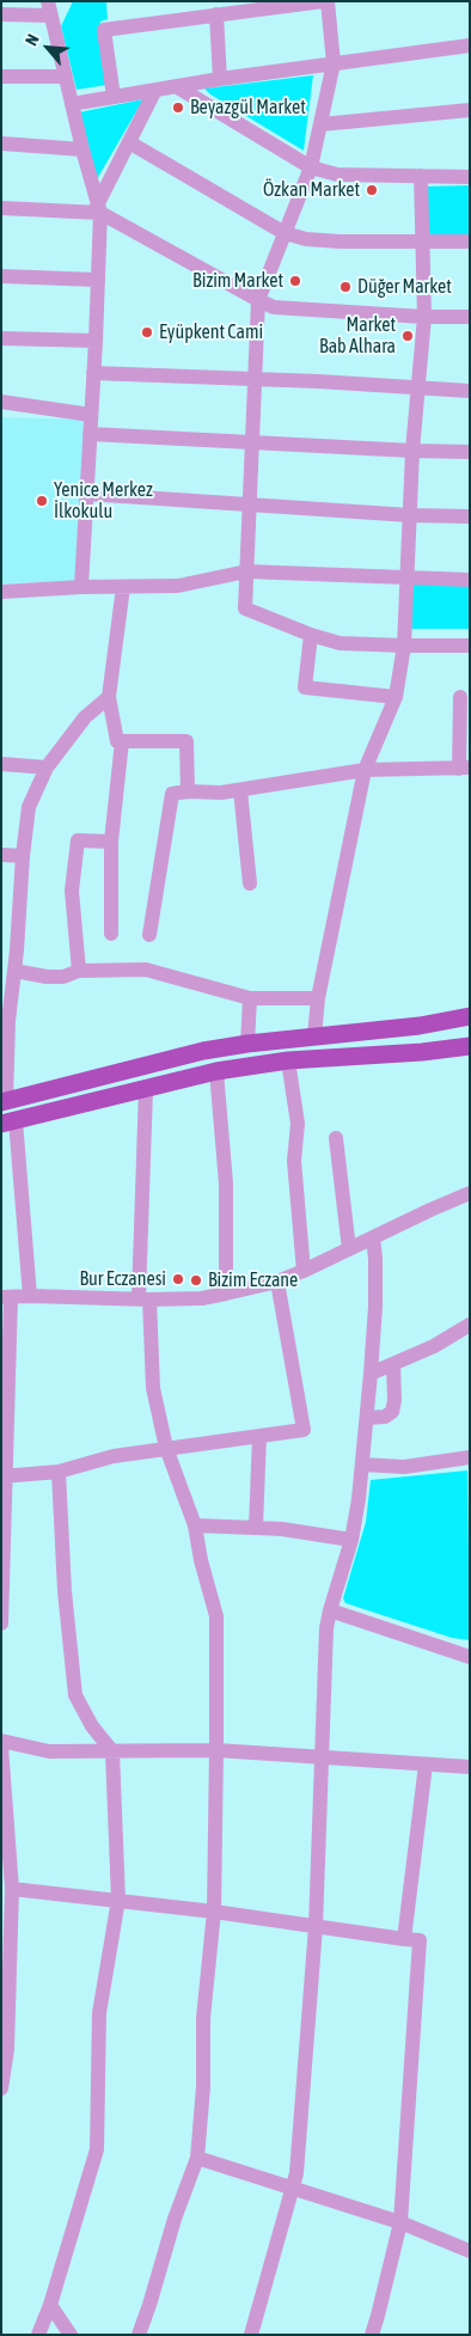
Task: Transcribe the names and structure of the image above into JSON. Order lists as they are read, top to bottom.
{
  "places": [
    "Beyazgül Market",
    "Özkan Market",
    "Bizim Market",
    "Düğer Market",
    "Eyüpkent Cami",
    "Market Bab Alhara",
    "Yenice Merkez İlkokulu",
    "Bur Eczanesi",
    "Bizim Eczane"
  ],
  "north": "top left"
}
